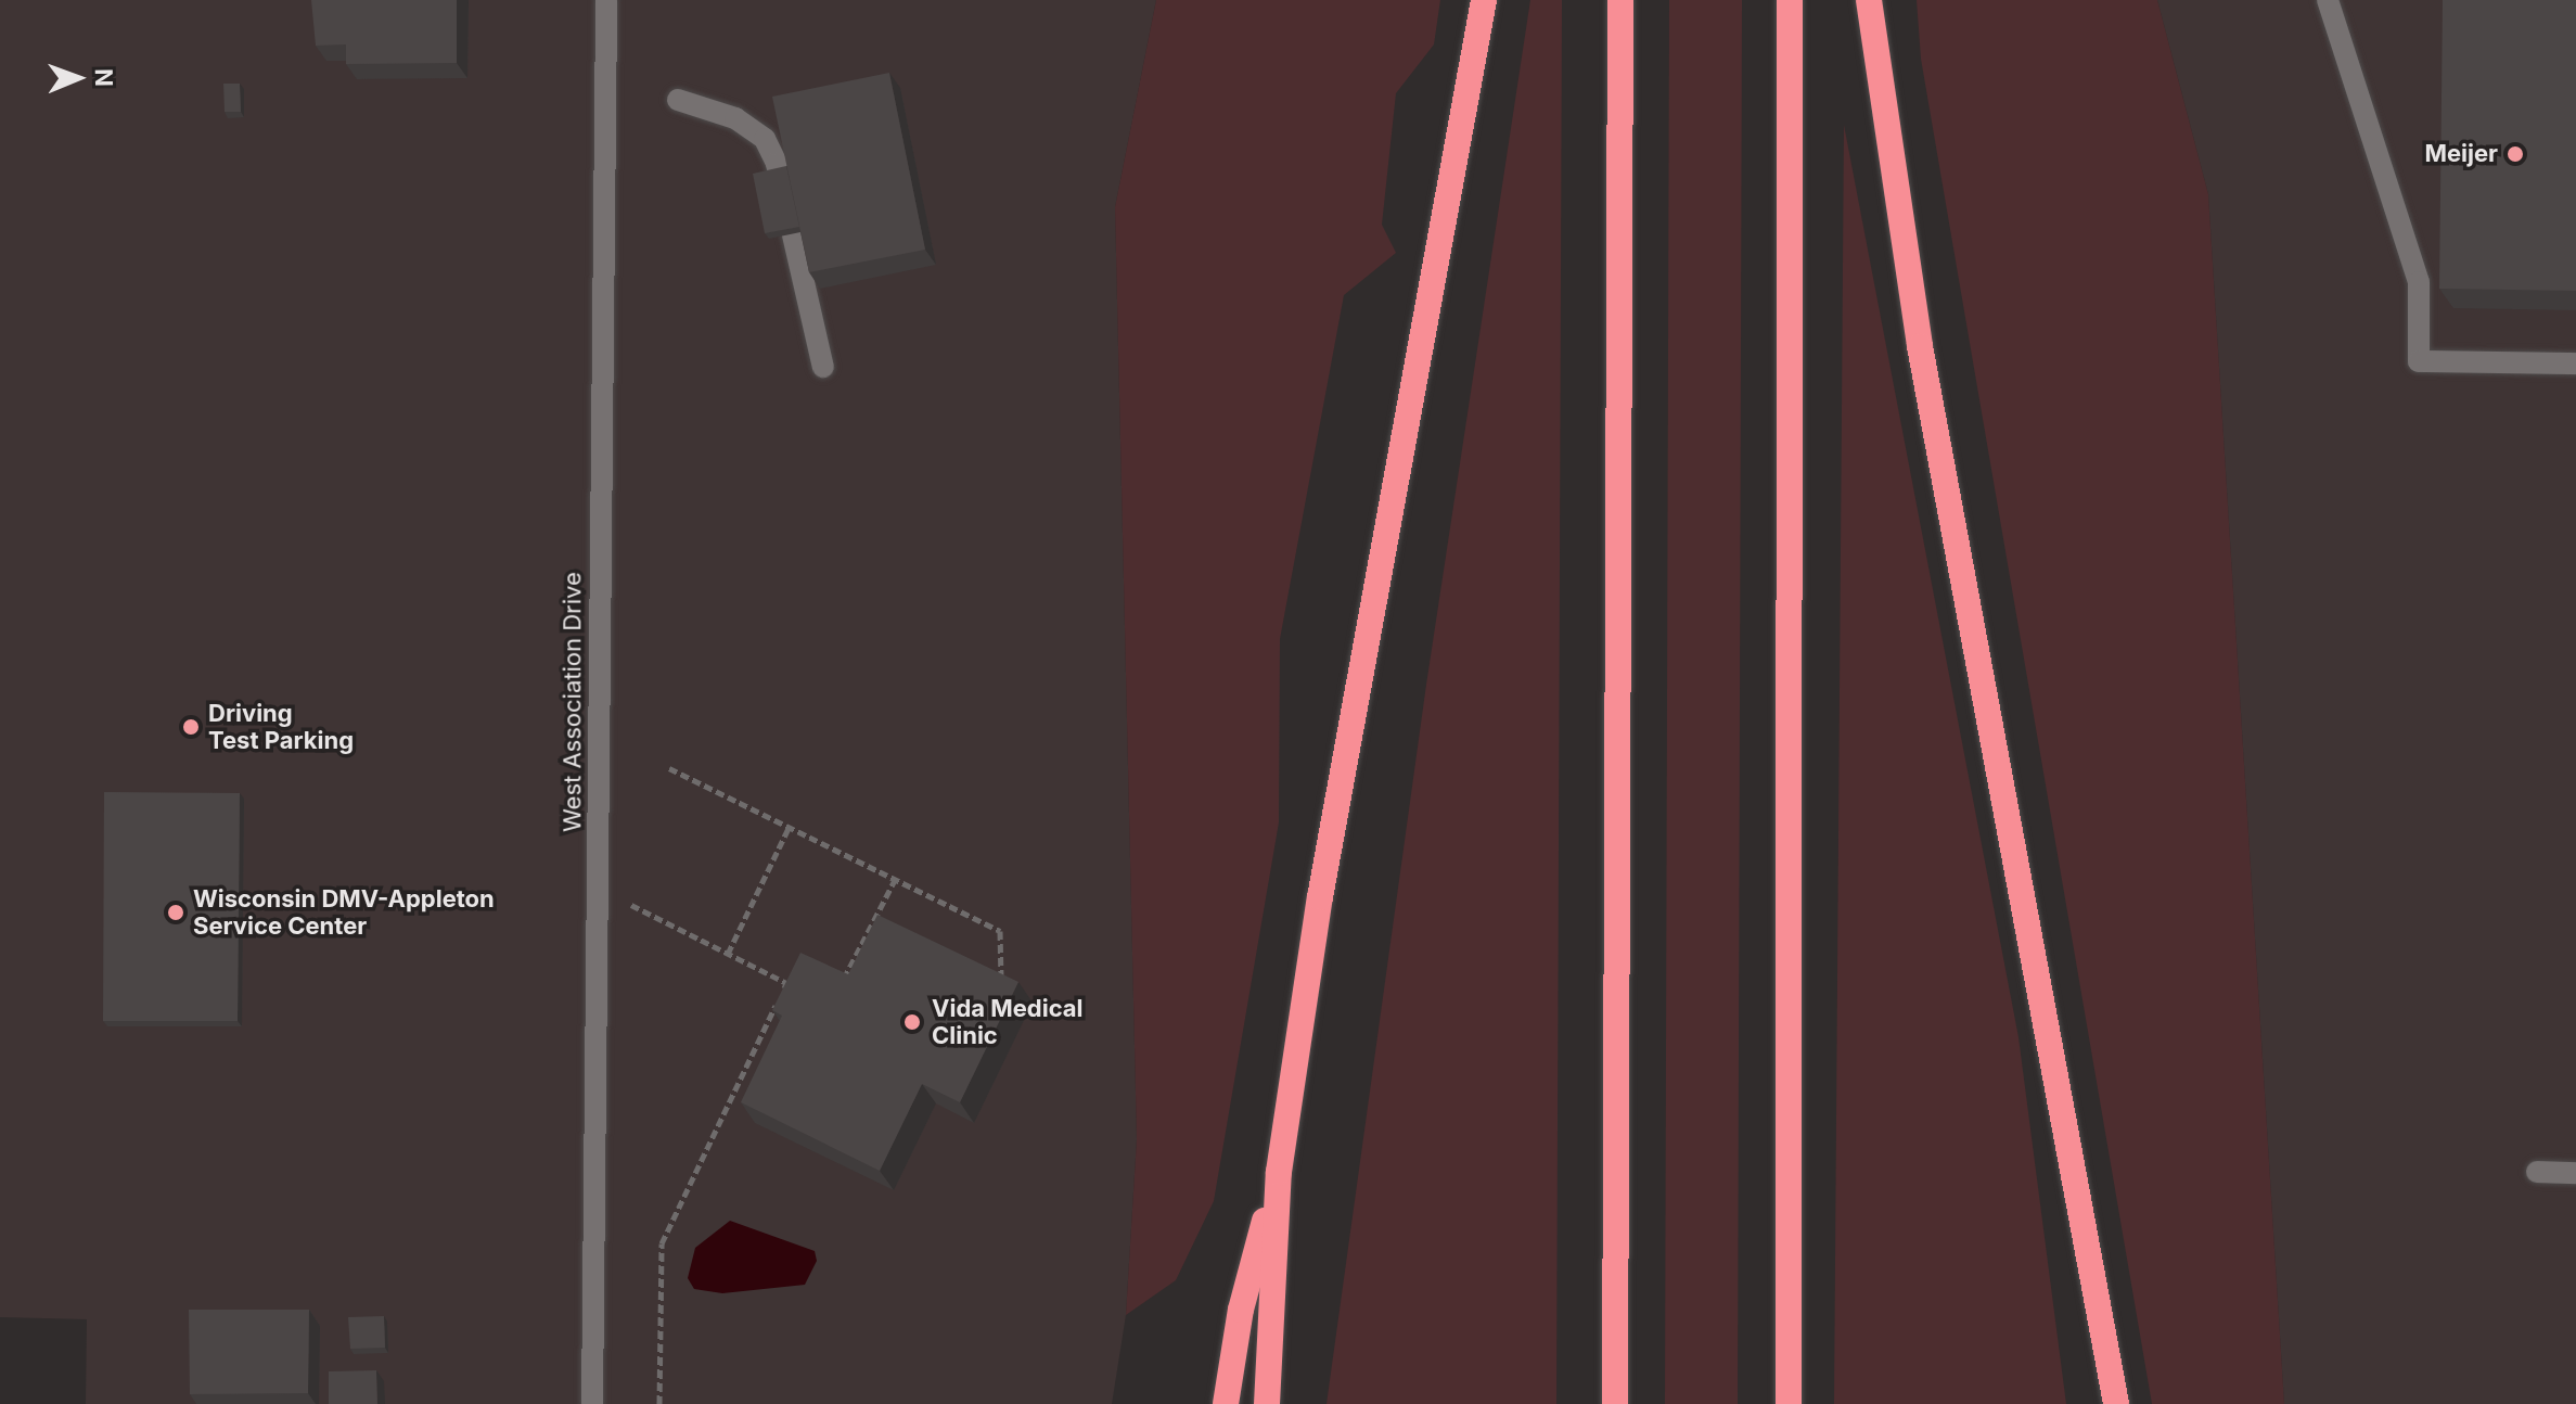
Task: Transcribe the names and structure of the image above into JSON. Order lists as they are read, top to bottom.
{
  "streets": {
    "street": ["West Association Drive"]
  },
  "places": [
    "Meijer",
    "Driving Test Parking",
    "Wisconsin DMV-Appleton Service Center",
    "Vida Medical Clinic"
  ],
  "north": "right"
}
